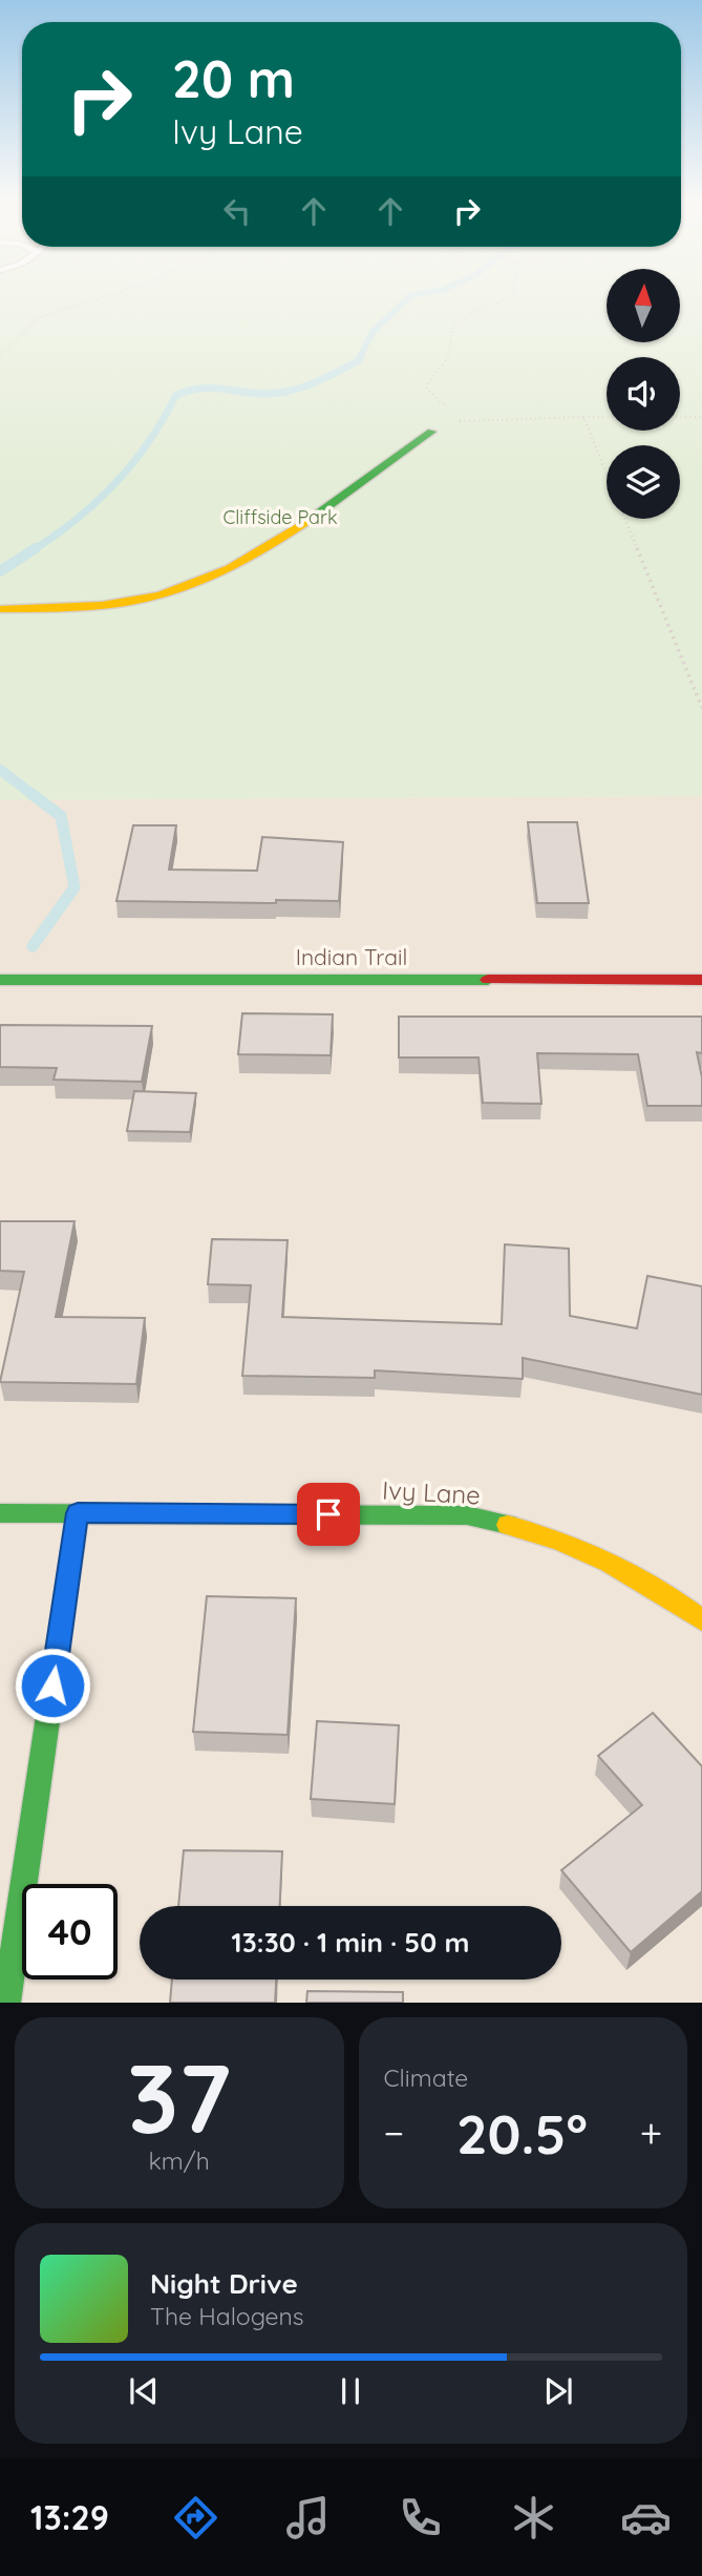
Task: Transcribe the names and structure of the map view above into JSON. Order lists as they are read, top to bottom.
{
  "streets": {
    "street": ["Indian Trail", "Ivy Lane"]
  },
  "parks": ["Cliffside Park"],
  "north": "top",
  "page": {
    "turn": ["20 m", "Ivy Lane"],
    "limit": "40",
    "trip": "13:30 · 1 min · 50 m",
    "tile": [
      ["37", "km/h"],
      "Climate"
    ],
    "heat": ["−", "20.5°", "+"],
    "song": ["Night Drive", "The Halogens"],
    "tabs": "13:29"
  }
}
